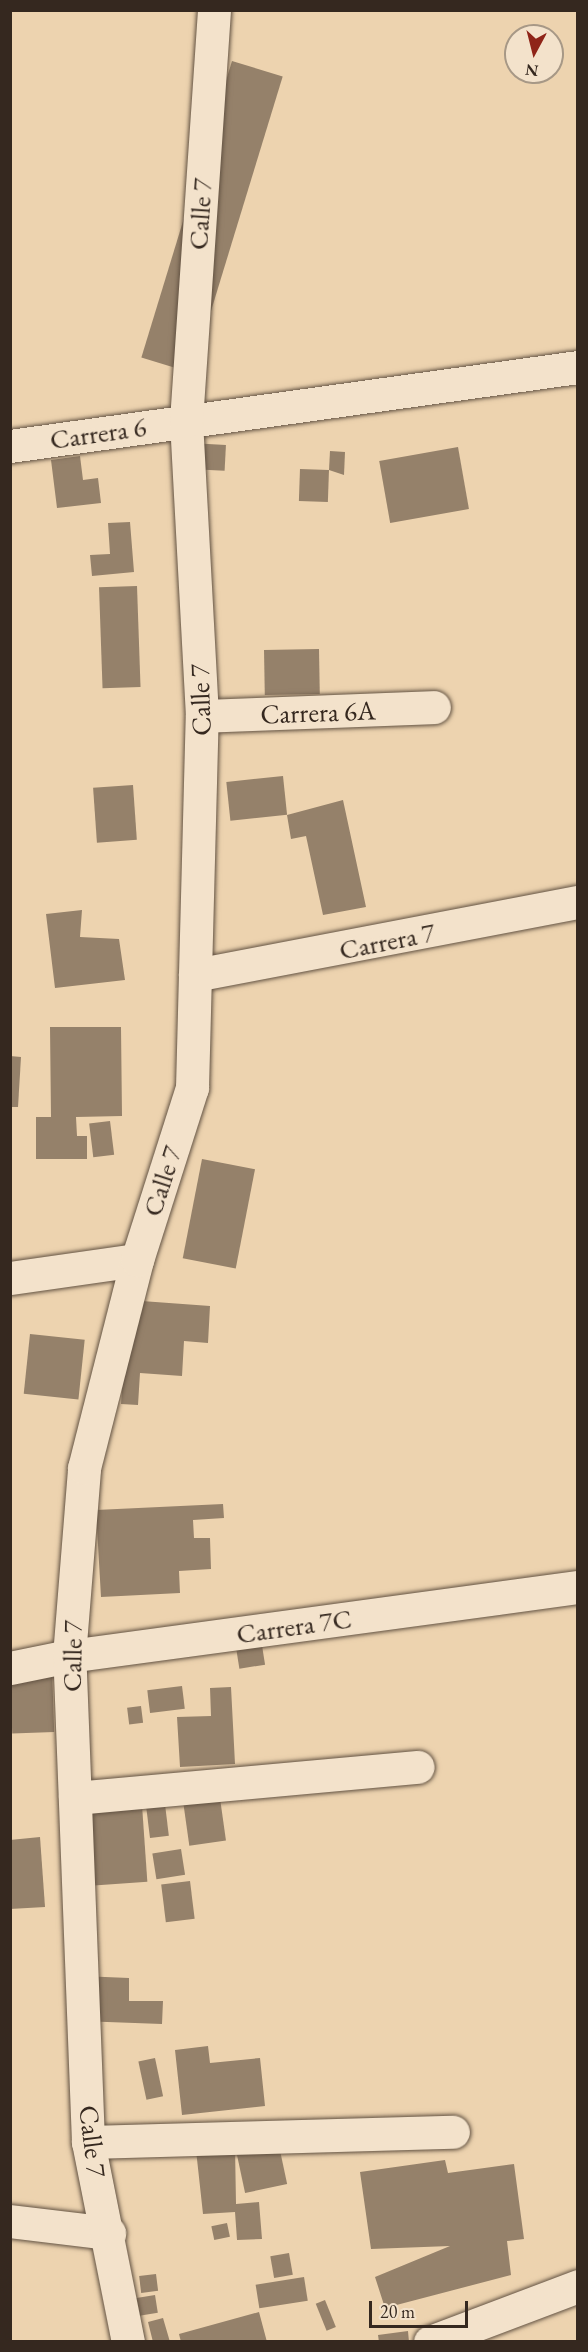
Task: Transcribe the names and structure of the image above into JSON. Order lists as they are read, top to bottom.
{
  "streets": {
    "street": [
      "Calle 7",
      "Carrera 6",
      "Carrera 6A",
      "Carrera 7",
      "Carrera 7C"
    ]
  },
  "crossings": [
    ["Calle 7", "Carrera 6"],
    ["Calle 7", "Carrera 6A"],
    ["Calle 7", "Carrera 7"],
    ["Calle 7", "Carrera 7C"]
  ],
  "scale_bar": "20 m",
  "north": "bottom"
}
